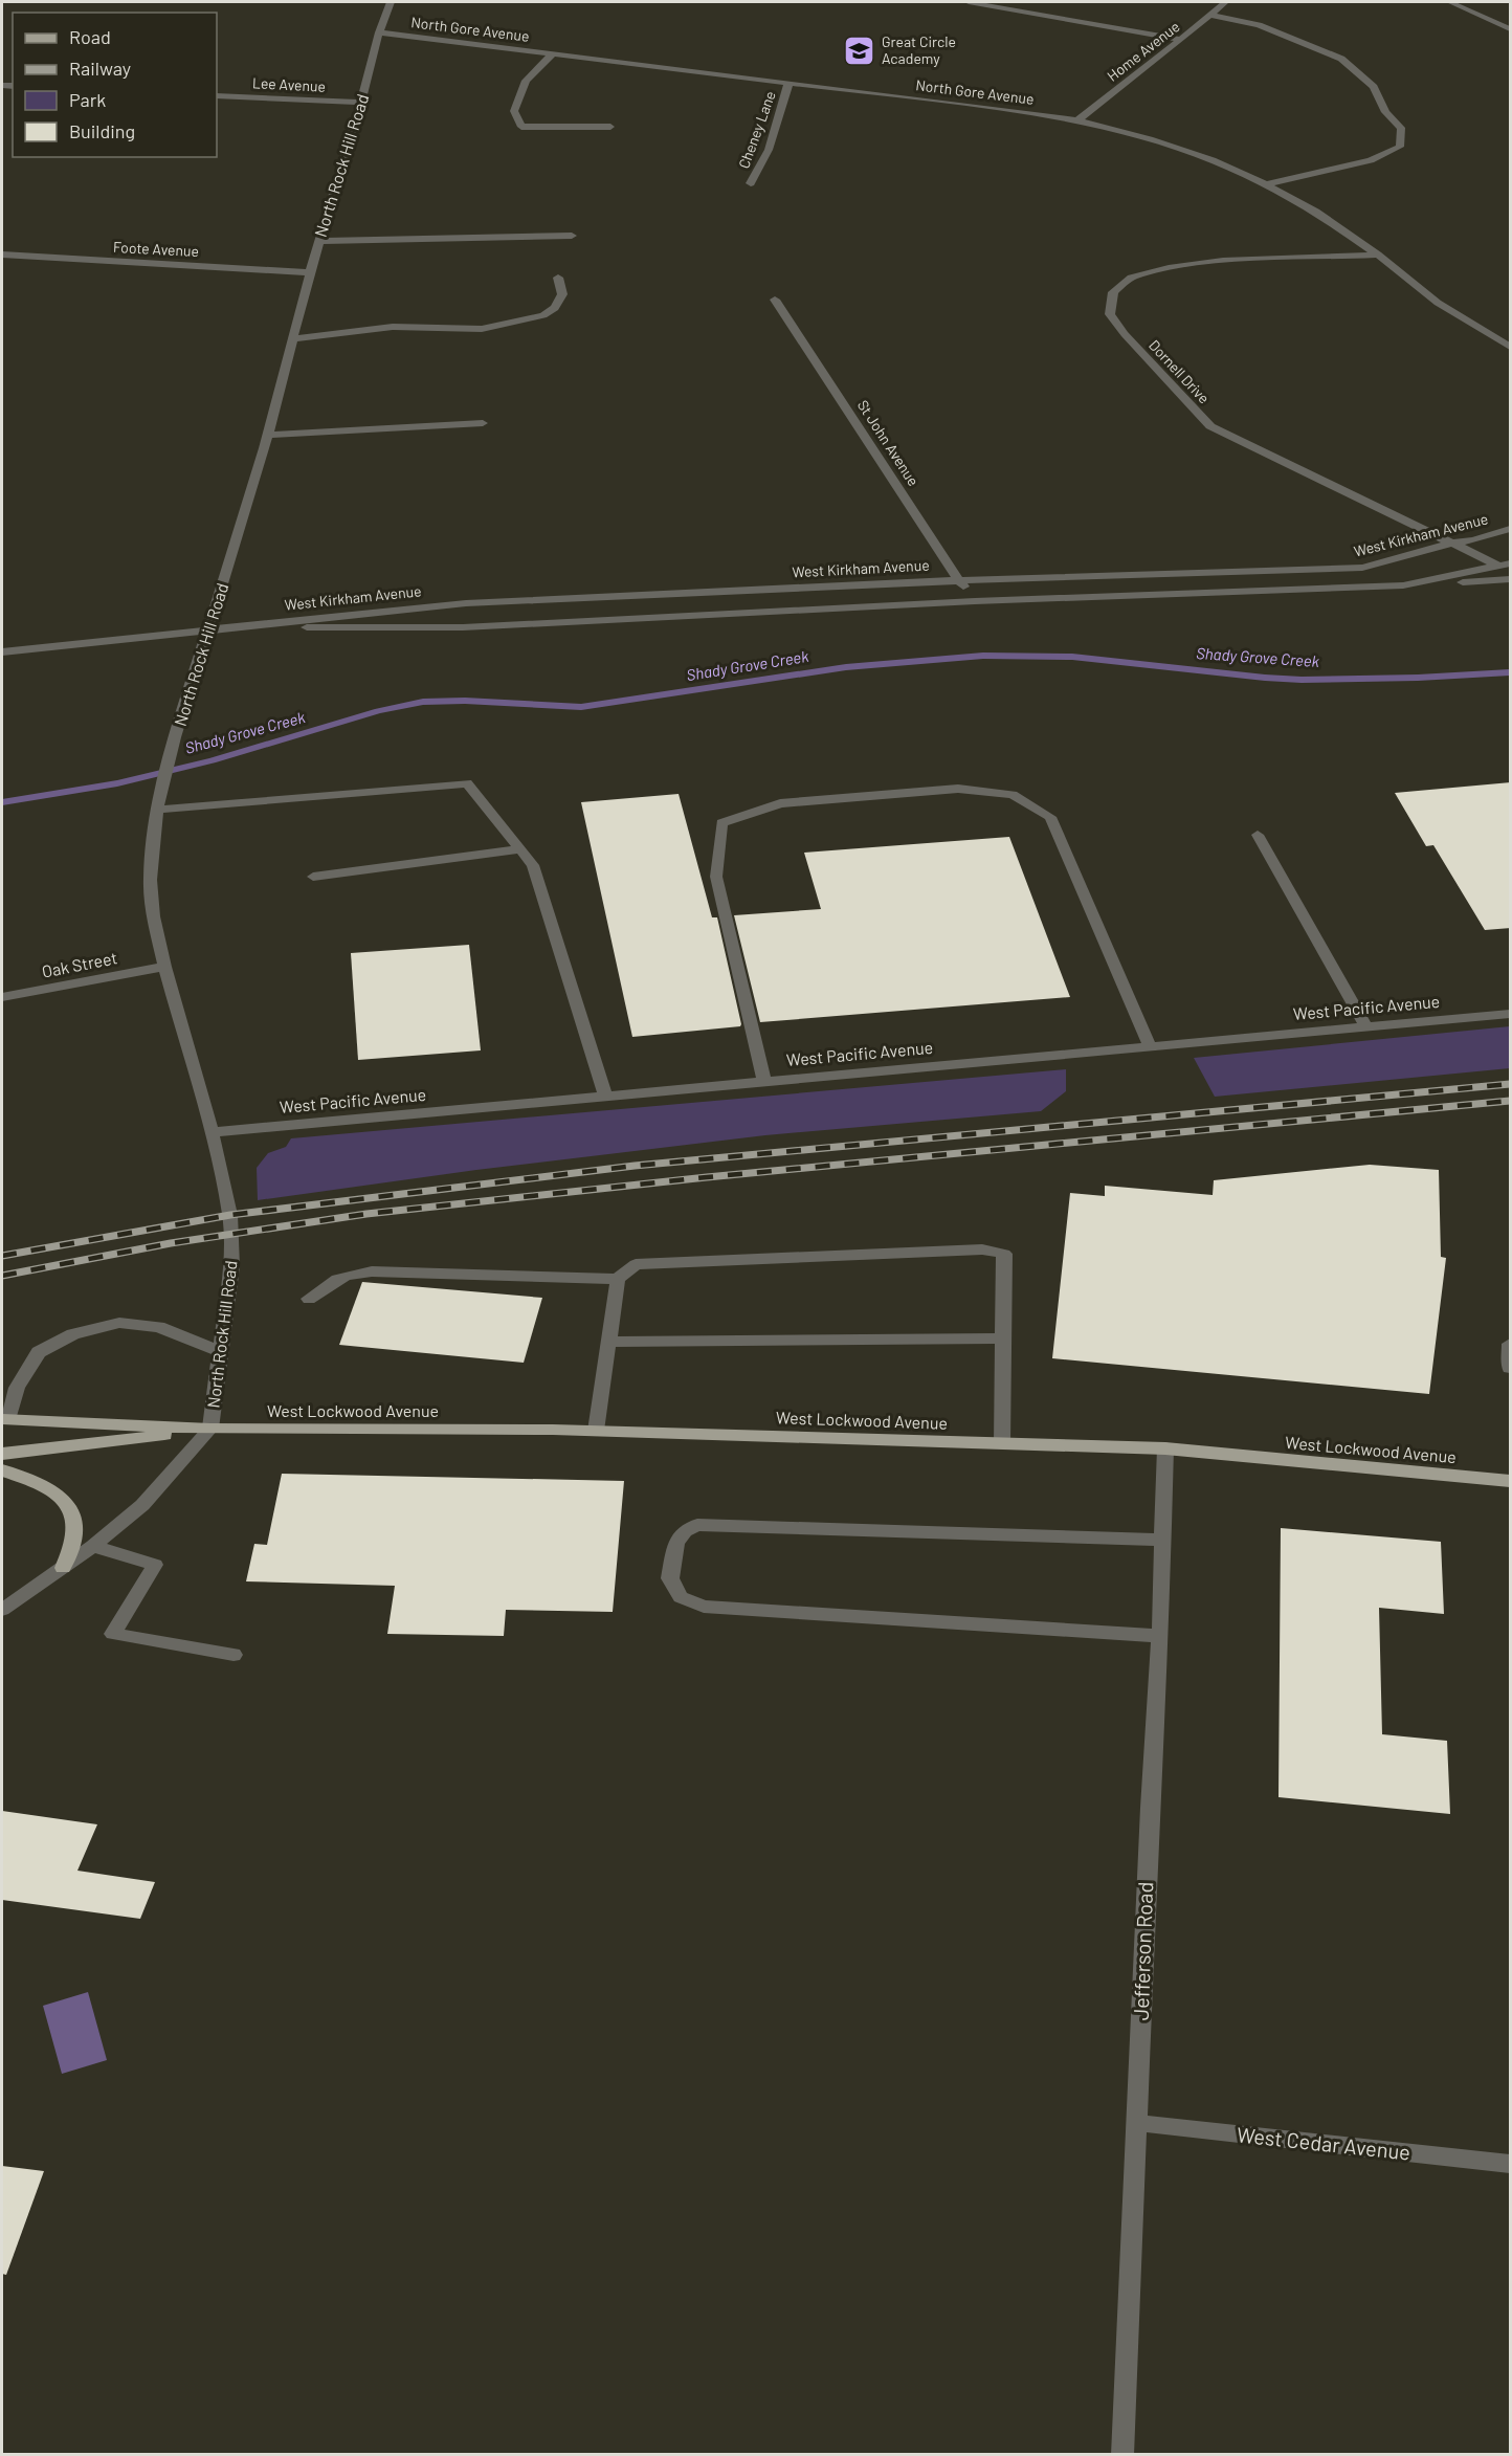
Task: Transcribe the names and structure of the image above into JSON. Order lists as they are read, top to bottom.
{
  "streets": {
    "main road": ["West Lockwood Avenue"],
    "street": [
      "North Gore Avenue",
      "Home Avenue",
      "Lee Avenue",
      "Cheney Lane",
      "North Rock Hill Road",
      "Foote Avenue",
      "Dornell Drive",
      "St John Avenue",
      "West Kirkham Avenue",
      "Oak Street",
      "West Pacific Avenue",
      "Jefferson Road",
      "West Cedar Avenue"
    ]
  },
  "crossings": [
    ["North Gore Avenue", "Home Avenue"],
    ["North Gore Avenue", "Cheney Lane"],
    ["North Gore Avenue", "North Rock Hill Road"],
    ["North Gore Avenue", "Dornell Drive"],
    ["Lee Avenue", "North Rock Hill Road"],
    ["North Rock Hill Road", "Foote Avenue"],
    ["North Rock Hill Road", "West Kirkham Avenue"],
    ["North Rock Hill Road", "Oak Street"],
    ["North Rock Hill Road", "West Pacific Avenue"],
    ["North Rock Hill Road", "West Lockwood Avenue"],
    ["Dornell Drive", "West Kirkham Avenue"],
    ["St John Avenue", "West Kirkham Avenue"],
    ["West Lockwood Avenue", "Jefferson Road"],
    ["Jefferson Road", "West Cedar Avenue"]
  ],
  "water": ["Shady Grove Creek"],
  "places": {
    "school or university": ["Great Circle Academy"]
  },
  "legend": [
    "Road",
    "Railway",
    "Park",
    "Building"
  ]
}
